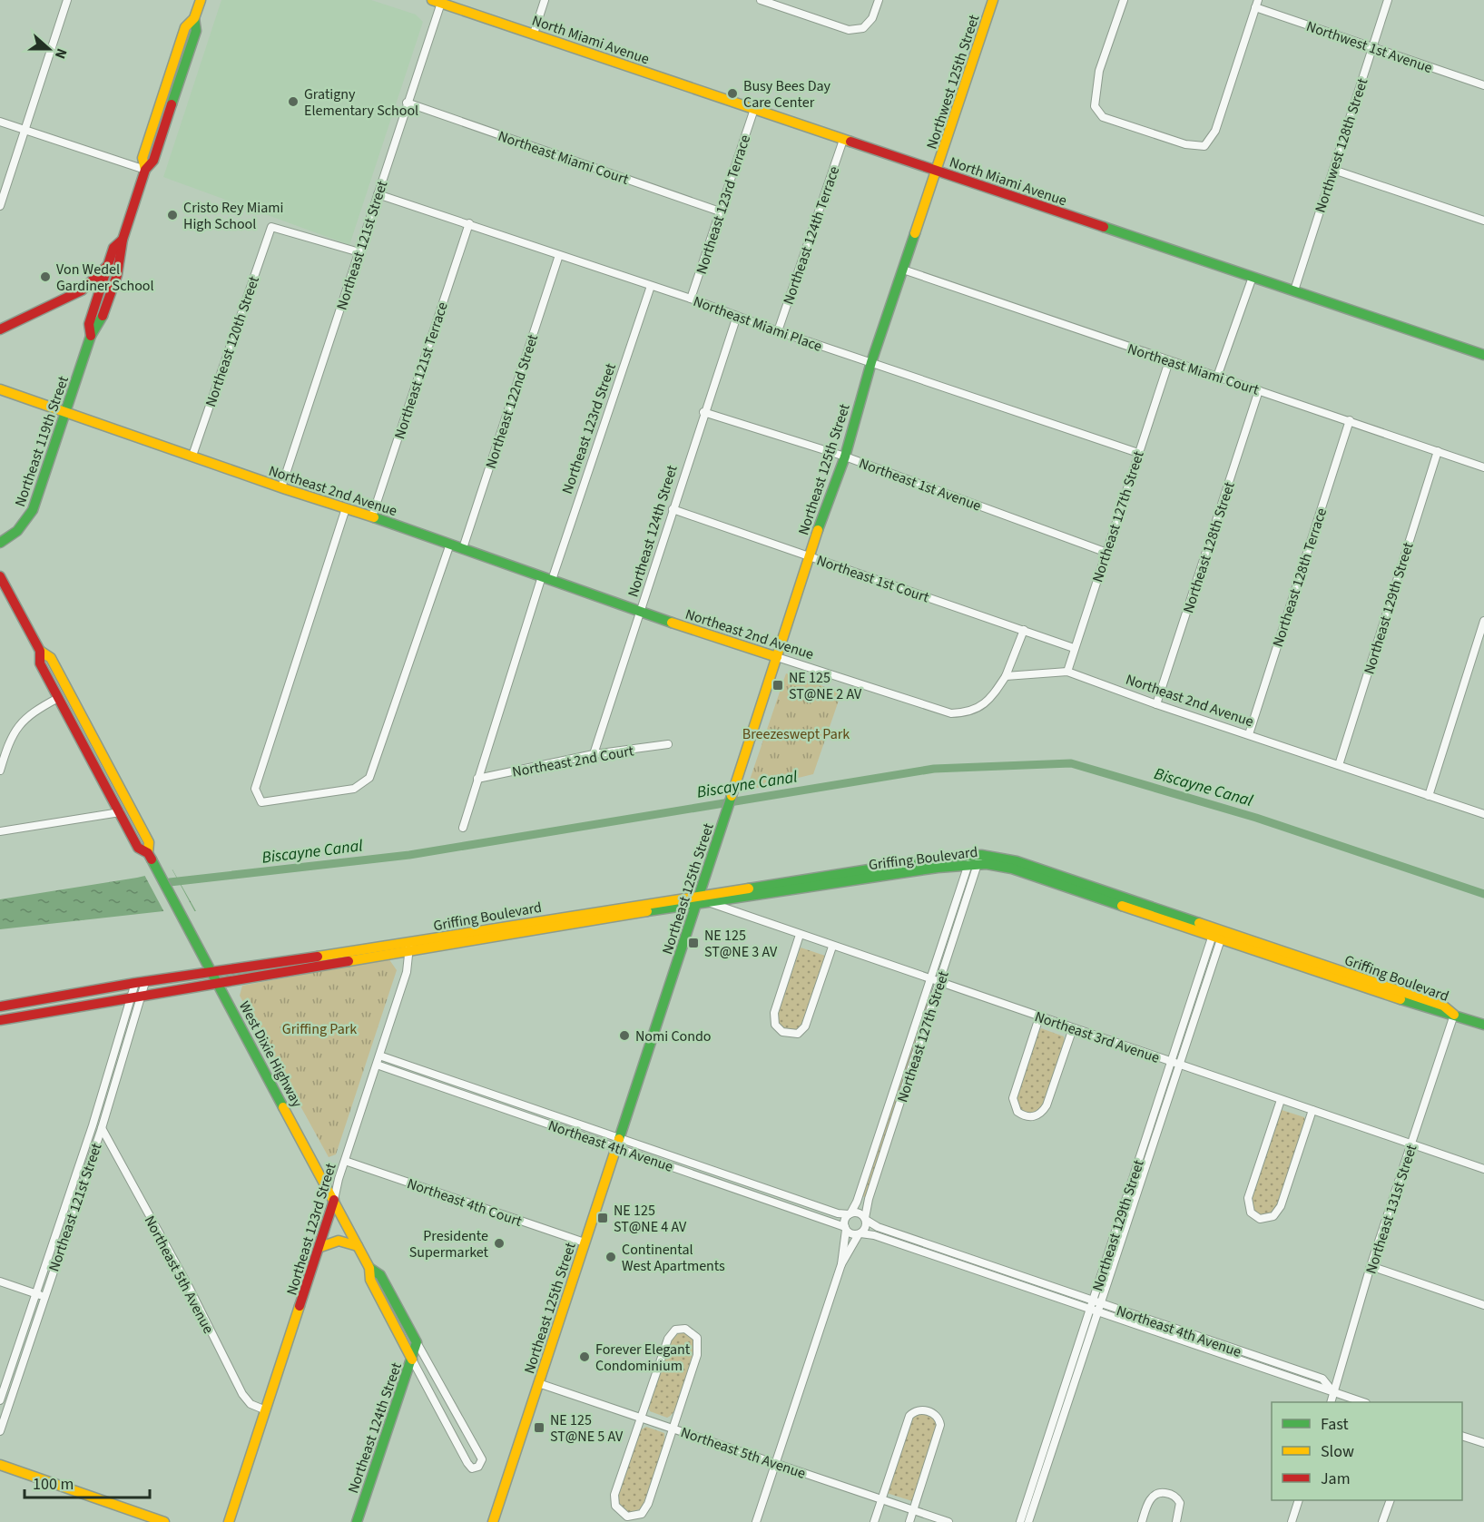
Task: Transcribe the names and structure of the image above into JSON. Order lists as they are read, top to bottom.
{
  "streets": {
    "main road": [
      "North Miami Avenue",
      "Northwest 125th Street",
      "Northeast 123rd Street",
      "Northeast 119th Street",
      "Northeast 125th Street",
      "Northeast 2nd Avenue",
      "Northeast 124th Street",
      "Griffing Boulevard",
      "West Dixie Highway"
    ],
    "street": [
      "Northwest 1st Avenue",
      "Northwest 128th Street",
      "Northeast Miami Court",
      "Northeast 123rd Terrace",
      "Northeast 124th Terrace",
      "Northeast 121st Street",
      "Northeast Miami Place",
      "Northeast 120th Street",
      "Northeast 121st Terrace",
      "Northeast 122nd Street",
      "Northeast 1st Avenue",
      "Northeast 127th Street",
      "Northeast 128th Street",
      "Northeast 128th Terrace",
      "Northeast 1st Court",
      "Northeast 129th Street",
      "Northeast 2nd Court",
      "Northeast 3rd Avenue",
      "Northeast 4th Avenue",
      "Northeast 4th Court",
      "Northeast 131st Street",
      "Northeast 5th Avenue"
    ]
  },
  "crossings": [
    ["North Miami Avenue", "Northwest 125th Street"],
    ["North Miami Avenue", "Northwest 128th Street"],
    ["North Miami Avenue", "Northeast 123rd Terrace"],
    ["North Miami Avenue", "Northeast 124th Terrace"],
    ["North Miami Avenue", "Northeast 121st Street"],
    ["North Miami Avenue", "Northeast 125th Street"],
    ["Northwest 1st Avenue", "Northwest 128th Street"],
    ["Northwest 125th Street", "Northeast 125th Street"],
    ["Northeast Miami Court", "Northeast 123rd Terrace"],
    ["Northeast Miami Court", "Northeast 121st Street"],
    ["Northeast Miami Court", "Northeast 125th Street"],
    ["Northeast Miami Court", "Northeast 127th Street"],
    ["Northeast Miami Court", "Northeast 128th Street"],
    ["Northeast Miami Court", "Northeast 128th Terrace"],
    ["Northeast Miami Court", "Northeast 129th Street"],
    ["Northeast 123rd Terrace", "Northeast Miami Place"],
    ["Northeast 124th Terrace", "Northeast Miami Place"],
    ["Northeast 121st Street", "Northeast Miami Place"],
    ["Northeast 121st Street", "Northeast 120th Street"],
    ["Northeast 121st Street", "Northeast 2nd Avenue"],
    ["Northeast 121st Street", "Griffing Boulevard"],
    ["Northeast 121st Street", "Northeast 5th Avenue"],
    ["Northeast Miami Place", "Northeast 121st Terrace"],
    ["Northeast Miami Place", "Northeast 122nd Street"],
    ["Northeast Miami Place", "Northeast 123rd Street"],
    ["Northeast Miami Place", "Northeast 125th Street"],
    ["Northeast Miami Place", "Northeast 127th Street"],
    ["Northeast Miami Place", "Northeast 124th Street"],
    ["Northeast 120th Street", "Northeast 2nd Avenue"],
    ["Northeast 121st Terrace", "Northeast 2nd Avenue"],
    ["Northeast 122nd Street", "Northeast 2nd Avenue"],
    ["Northeast 123rd Street", "Northeast 2nd Avenue"],
    ["Northeast 123rd Street", "Northeast 2nd Court"],
    ["Northeast 123rd Street", "Griffing Boulevard"],
    ["Northeast 123rd Street", "West Dixie Highway"],
    ["Northeast 123rd Street", "Northeast 4th Avenue"],
    ["Northeast 123rd Street", "Northeast 4th Court"],
    ["Northeast 123rd Street", "Northeast 5th Avenue"],
    ["Northeast 119th Street", "Northeast 2nd Avenue"],
    ["Northeast 125th Street", "Northeast 1st Avenue"],
    ["Northeast 125th Street", "Northeast 2nd Avenue"],
    ["Northeast 125th Street", "Northeast 1st Court"],
    ["Northeast 125th Street", "Griffing Boulevard"],
    ["Northeast 125th Street", "Northeast 4th Avenue"],
    ["Northeast 125th Street", "Northeast 4th Court"],
    ["Northeast 125th Street", "Northeast 5th Avenue"],
    ["Northeast 1st Avenue", "Northeast 127th Street"],
    ["Northeast 1st Avenue", "Northeast 124th Street"],
    ["Northeast 2nd Avenue", "Northeast 127th Street"],
    ["Northeast 2nd Avenue", "Northeast 124th Street"],
    ["Northeast 2nd Avenue", "Northeast 128th Street"],
    ["Northeast 2nd Avenue", "Northeast 128th Terrace"],
    ["Northeast 2nd Avenue", "Northeast 129th Street"],
    ["Northeast 127th Street", "Northeast 1st Court"],
    ["Northeast 127th Street", "Griffing Boulevard"],
    ["Northeast 127th Street", "Northeast 3rd Avenue"],
    ["Northeast 127th Street", "Northeast 4th Avenue"],
    ["Northeast 124th Street", "Northeast 1st Court"],
    ["Northeast 124th Street", "Northeast 2nd Court"],
    ["Northeast 124th Street", "West Dixie Highway"],
    ["Northeast 129th Street", "Griffing Boulevard"],
    ["Northeast 129th Street", "Northeast 3rd Avenue"],
    ["Northeast 129th Street", "Northeast 4th Avenue"],
    ["Griffing Boulevard", "Northeast 3rd Avenue"],
    ["Griffing Boulevard", "West Dixie Highway"],
    ["Griffing Boulevard", "Northeast 131st Street"],
    ["Northeast 3rd Avenue", "Northeast 131st Street"],
    ["Northeast 4th Avenue", "Northeast 131st Street"]
  ],
  "water": ["Biscayne Canal"],
  "parks": ["Breezeswept Park", "Griffing Park"],
  "places": {
    "other": [
      "Busy Bees Day Care Center",
      "Gratigny Elementary School",
      "Cristo Rey Miami High School",
      "Von Wedel Gardiner School",
      "Nomi Condo",
      "Presidente Supermarket",
      "Continental West Apartments",
      "Forever Elegant Condominium"
    ],
    "transit": [
      "NE 125 ST@NE 2 AV",
      "NE 125 ST@NE 3 AV",
      "NE 125 ST@NE 4 AV",
      "NE 125 ST@NE 5 AV"
    ]
  },
  "legend": ["Fast", "Slow", "Jam"],
  "scale_bar": "100 m",
  "north": "right"
}
